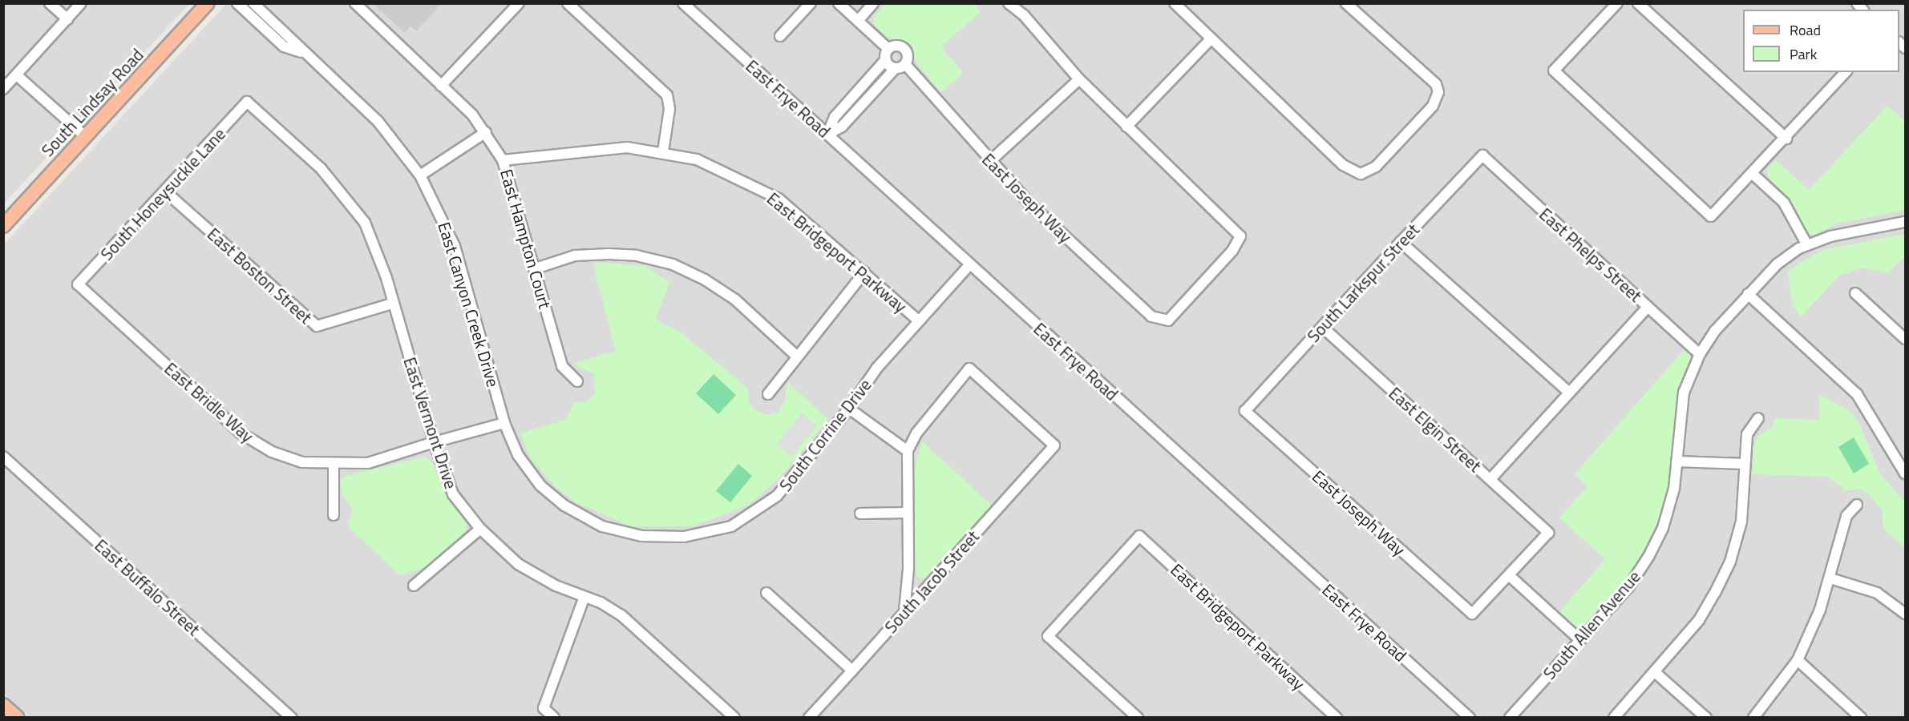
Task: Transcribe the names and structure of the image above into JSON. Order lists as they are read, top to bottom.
{
  "streets": {
    "main road": ["South Lindsay Road"],
    "street": [
      "East Frye Road",
      "South Honeysuckle Lane",
      "East Joseph Way",
      "East Hampton Court",
      "East Bridgeport Parkway",
      "East Phelps Street",
      "East Boston Street",
      "South Larkspur Street",
      "East Canyon Creek Drive",
      "East Bridle Way",
      "East Vermont Drive",
      "East Elgin Street",
      "South Corrine Drive",
      "South Jacob Street",
      "East Buffalo Street",
      "South Allen Avenue"
    ]
  },
  "crossings": [
    ["East Frye Road", "South Corrine Drive"],
    ["South Honeysuckle Lane", "East Boston Street"],
    ["South Honeysuckle Lane", "East Bridle Way"],
    ["South Honeysuckle Lane", "East Vermont Drive"],
    ["East Joseph Way", "South Larkspur Street"],
    ["East Joseph Way", "East Elgin Street"],
    ["East Hampton Court", "East Bridgeport Parkway"],
    ["East Bridgeport Parkway", "South Corrine Drive"],
    ["East Phelps Street", "South Larkspur Street"],
    ["East Phelps Street", "South Allen Avenue"],
    ["East Boston Street", "East Vermont Drive"],
    ["South Larkspur Street", "East Elgin Street"],
    ["East Canyon Creek Drive", "East Bridle Way"],
    ["East Canyon Creek Drive", "South Corrine Drive"],
    ["East Bridle Way", "East Vermont Drive"]
  ],
  "legend": ["Road", "Park"]
}
